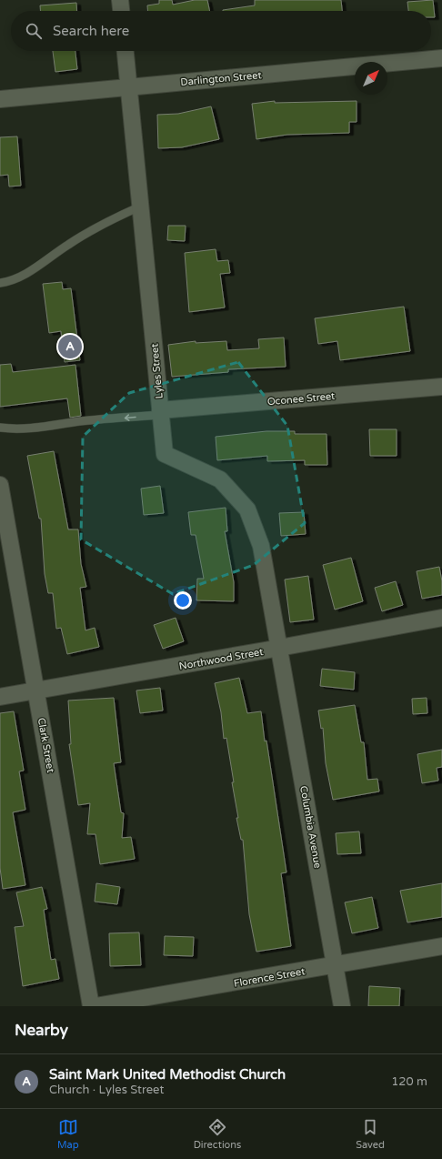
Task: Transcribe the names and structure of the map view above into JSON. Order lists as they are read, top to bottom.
{
  "streets": {
    "street": [
      "Darlington Street",
      "Lyles Street",
      "Oconee Street",
      "Northwood Street",
      "Clark Street",
      "Columbia Avenue",
      "Florence Street"
    ]
  },
  "crossings": [
    ["Darlington Street", "Lyles Street"],
    ["Lyles Street", "Oconee Street"],
    ["Lyles Street", "Northwood Street"],
    ["Lyles Street", "Columbia Avenue"],
    ["Northwood Street", "Clark Street"],
    ["Northwood Street", "Columbia Avenue"],
    ["Columbia Avenue", "Florence Street"]
  ],
  "north": "top right",
  "page": {
    "search": "Search here",
    "pins": "A",
    "heading": "Nearby",
    "list": [
      {
        "mark": "A",
        "name": "Saint Mark United Methodist Church",
        "note": "Church · Lyles Street",
        "value": "120 m"
      }
    ],
    "nav": ["Map", "Directions", "Saved"]
  }
}
